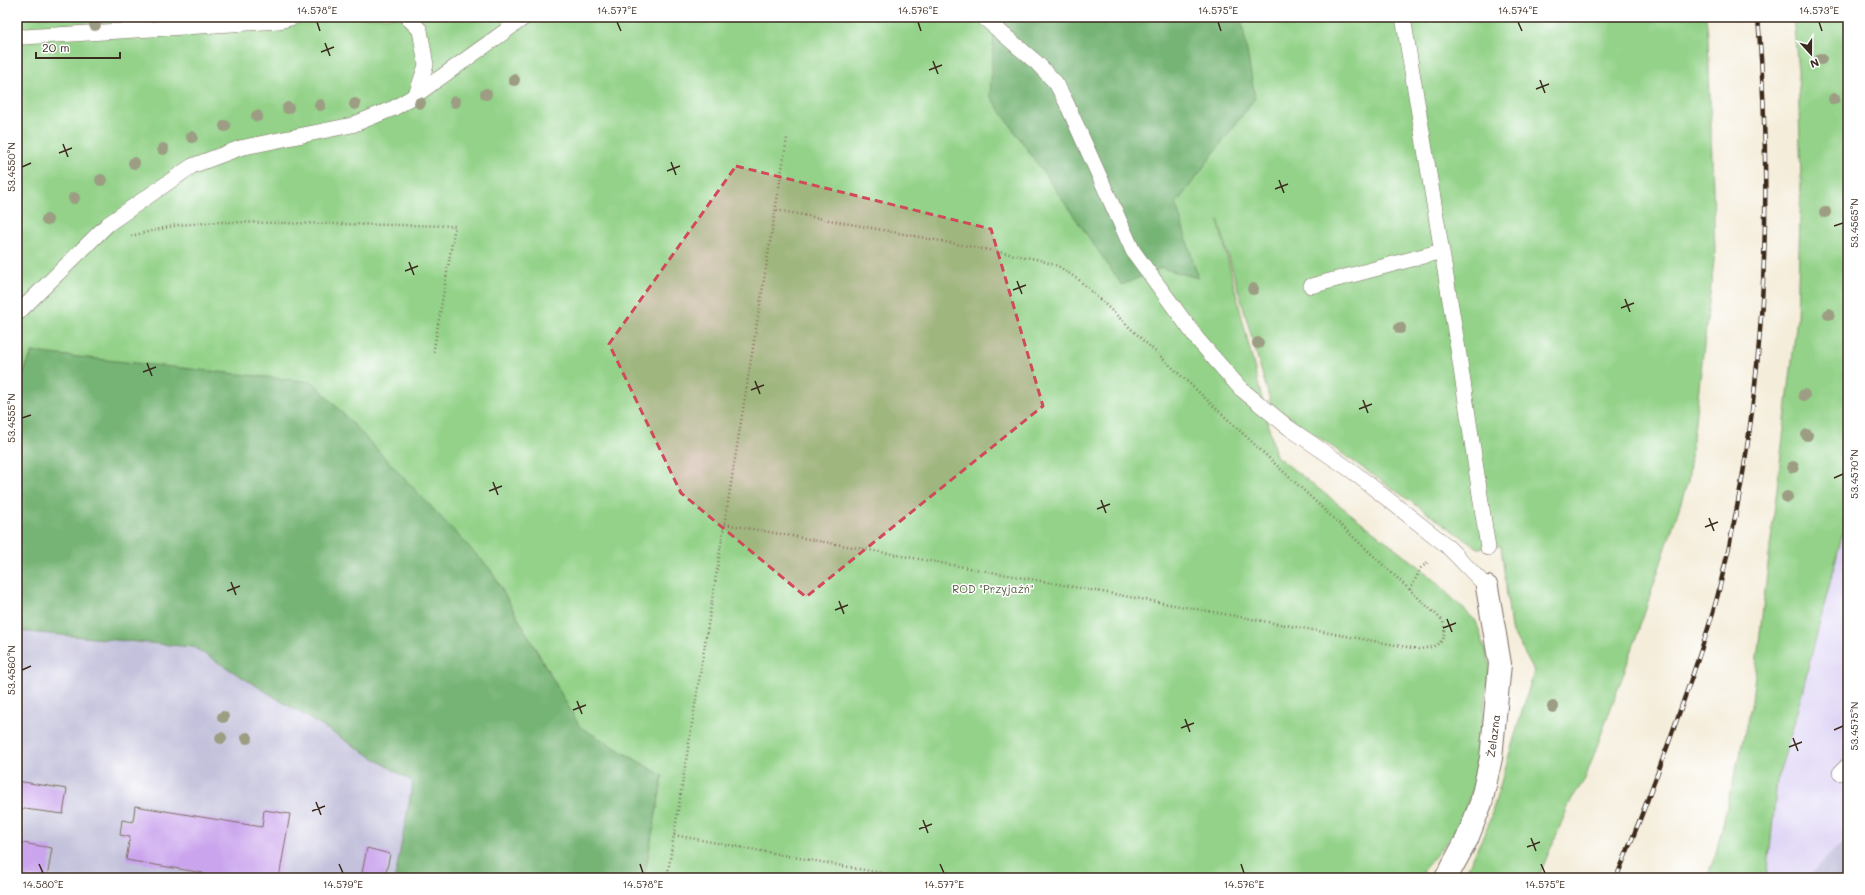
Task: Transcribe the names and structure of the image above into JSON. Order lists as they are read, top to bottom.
{
  "streets": {
    "street": ["Żelazna"]
  },
  "parks": ["ROD \"Przyjaźń\""],
  "scale_bar": "20 m",
  "north": "bottom",
  "coordinates": [
    "14.578°E",
    "14.577°E",
    "14.576°E",
    "14.575°E",
    "14.574°E",
    "14.573°E",
    "53.4550°N",
    "53.4565°N",
    "53.4555°N",
    "53.4570°N",
    "53.4560°N",
    "53.4575°N",
    "14.580°E",
    "14.579°E"
  ]
}
